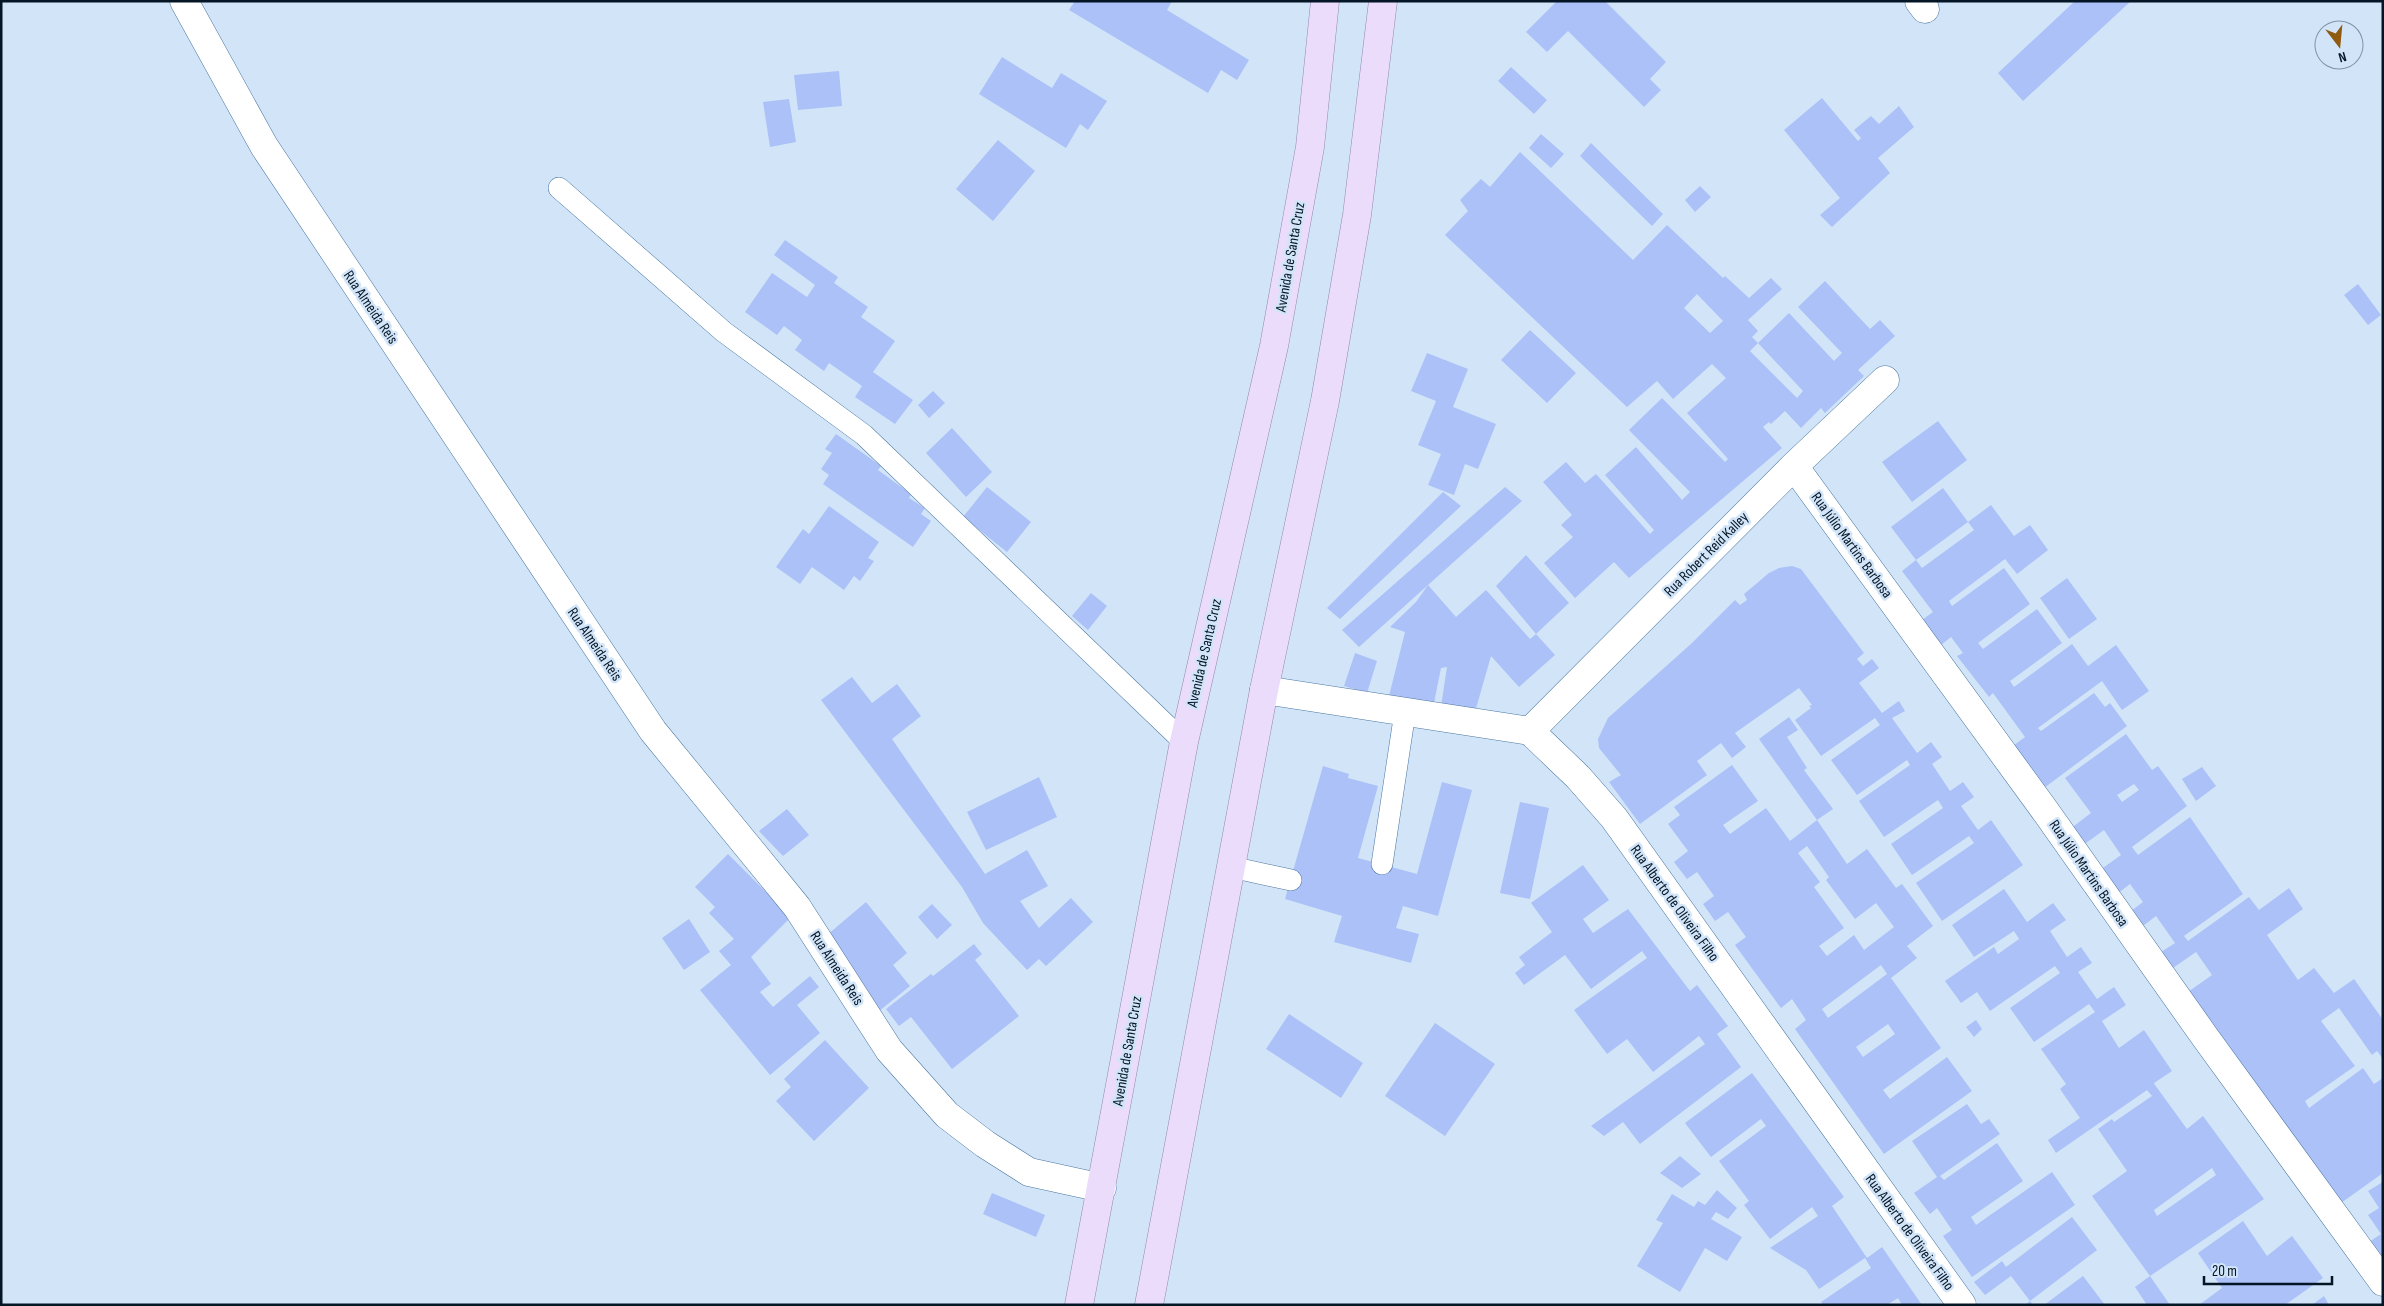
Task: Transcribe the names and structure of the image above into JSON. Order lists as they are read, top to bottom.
{
  "streets": {
    "main road": ["Avenida de Santa Cruz"],
    "street": [
      "Rua Almeida Reis",
      "Rua Júlio Martins Barbosa",
      "Rua Robert Reid Kalley",
      "Rua Alberto de Oliveira Filho"
    ]
  },
  "crossings": [
    ["Avenida de Santa Cruz", "Rua Almeida Reis"],
    ["Rua Júlio Martins Barbosa", "Rua Robert Reid Kalley"],
    ["Rua Robert Reid Kalley", "Rua Alberto de Oliveira Filho"]
  ],
  "scale_bar": "20 m",
  "north": "bottom"
}
